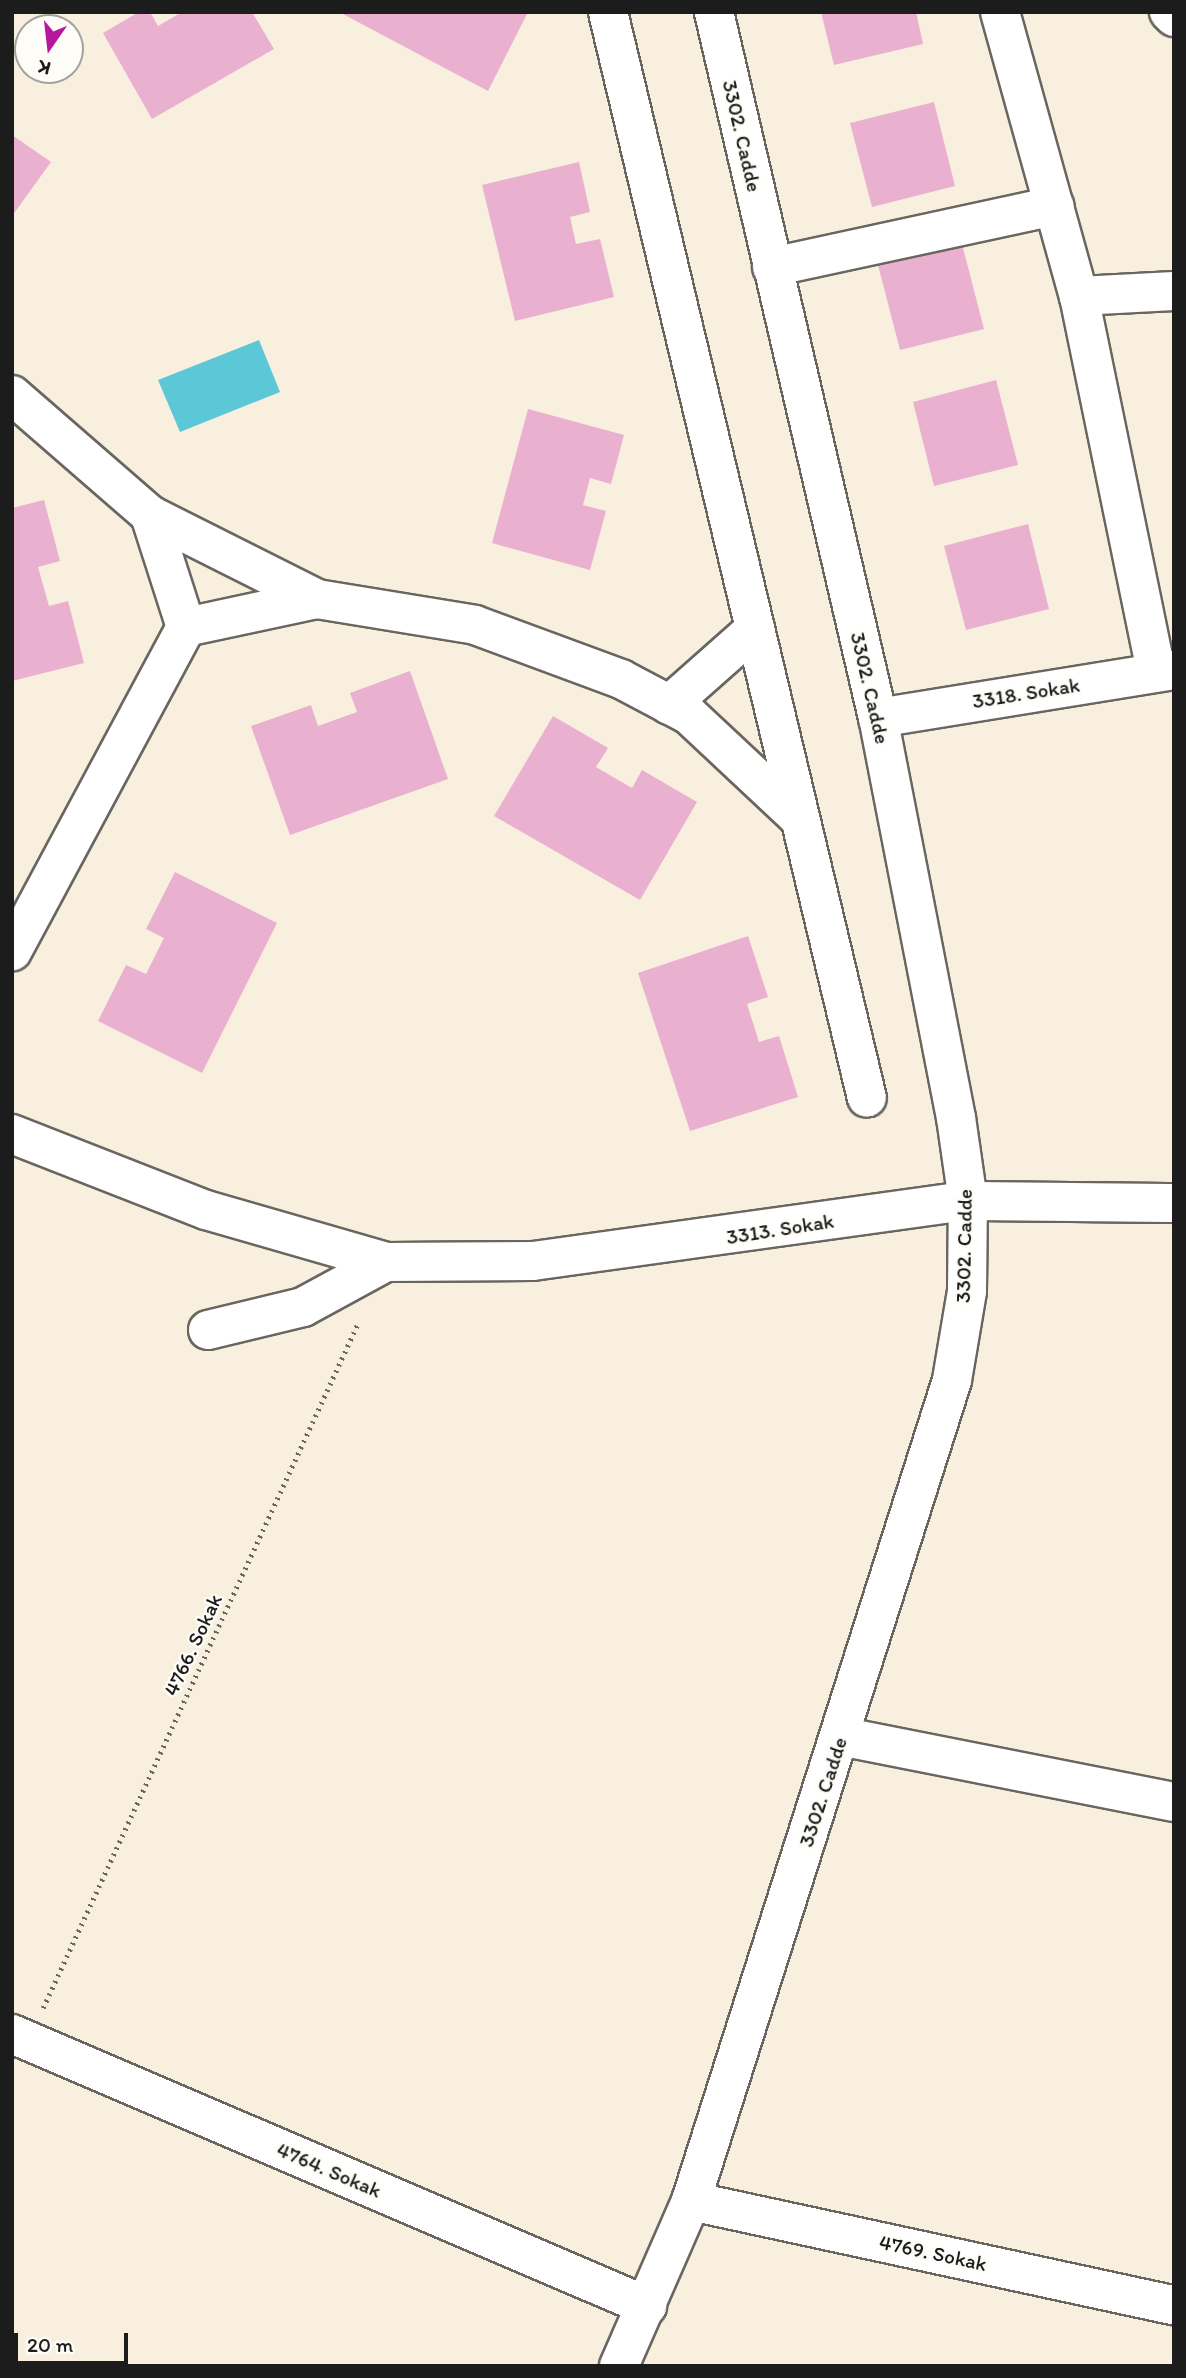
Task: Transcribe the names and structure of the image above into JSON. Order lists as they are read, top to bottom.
{
  "streets": {
    "street": [
      "3302. Cadde",
      "3318. Sokak",
      "3313. Sokak",
      "4764. Sokak",
      "4769. Sokak"
    ],
    "path": ["4766. Sokak"]
  },
  "crossings": [
    ["3302. Cadde", "3318. Sokak"],
    ["3302. Cadde", "3313. Sokak"],
    ["3302. Cadde", "4764. Sokak"],
    ["3302. Cadde", "4769. Sokak"],
    ["3313. Sokak", "4766. Sokak"],
    ["4766. Sokak", "4764. Sokak"]
  ],
  "scale_bar": "20 m",
  "north": "bottom"
}
